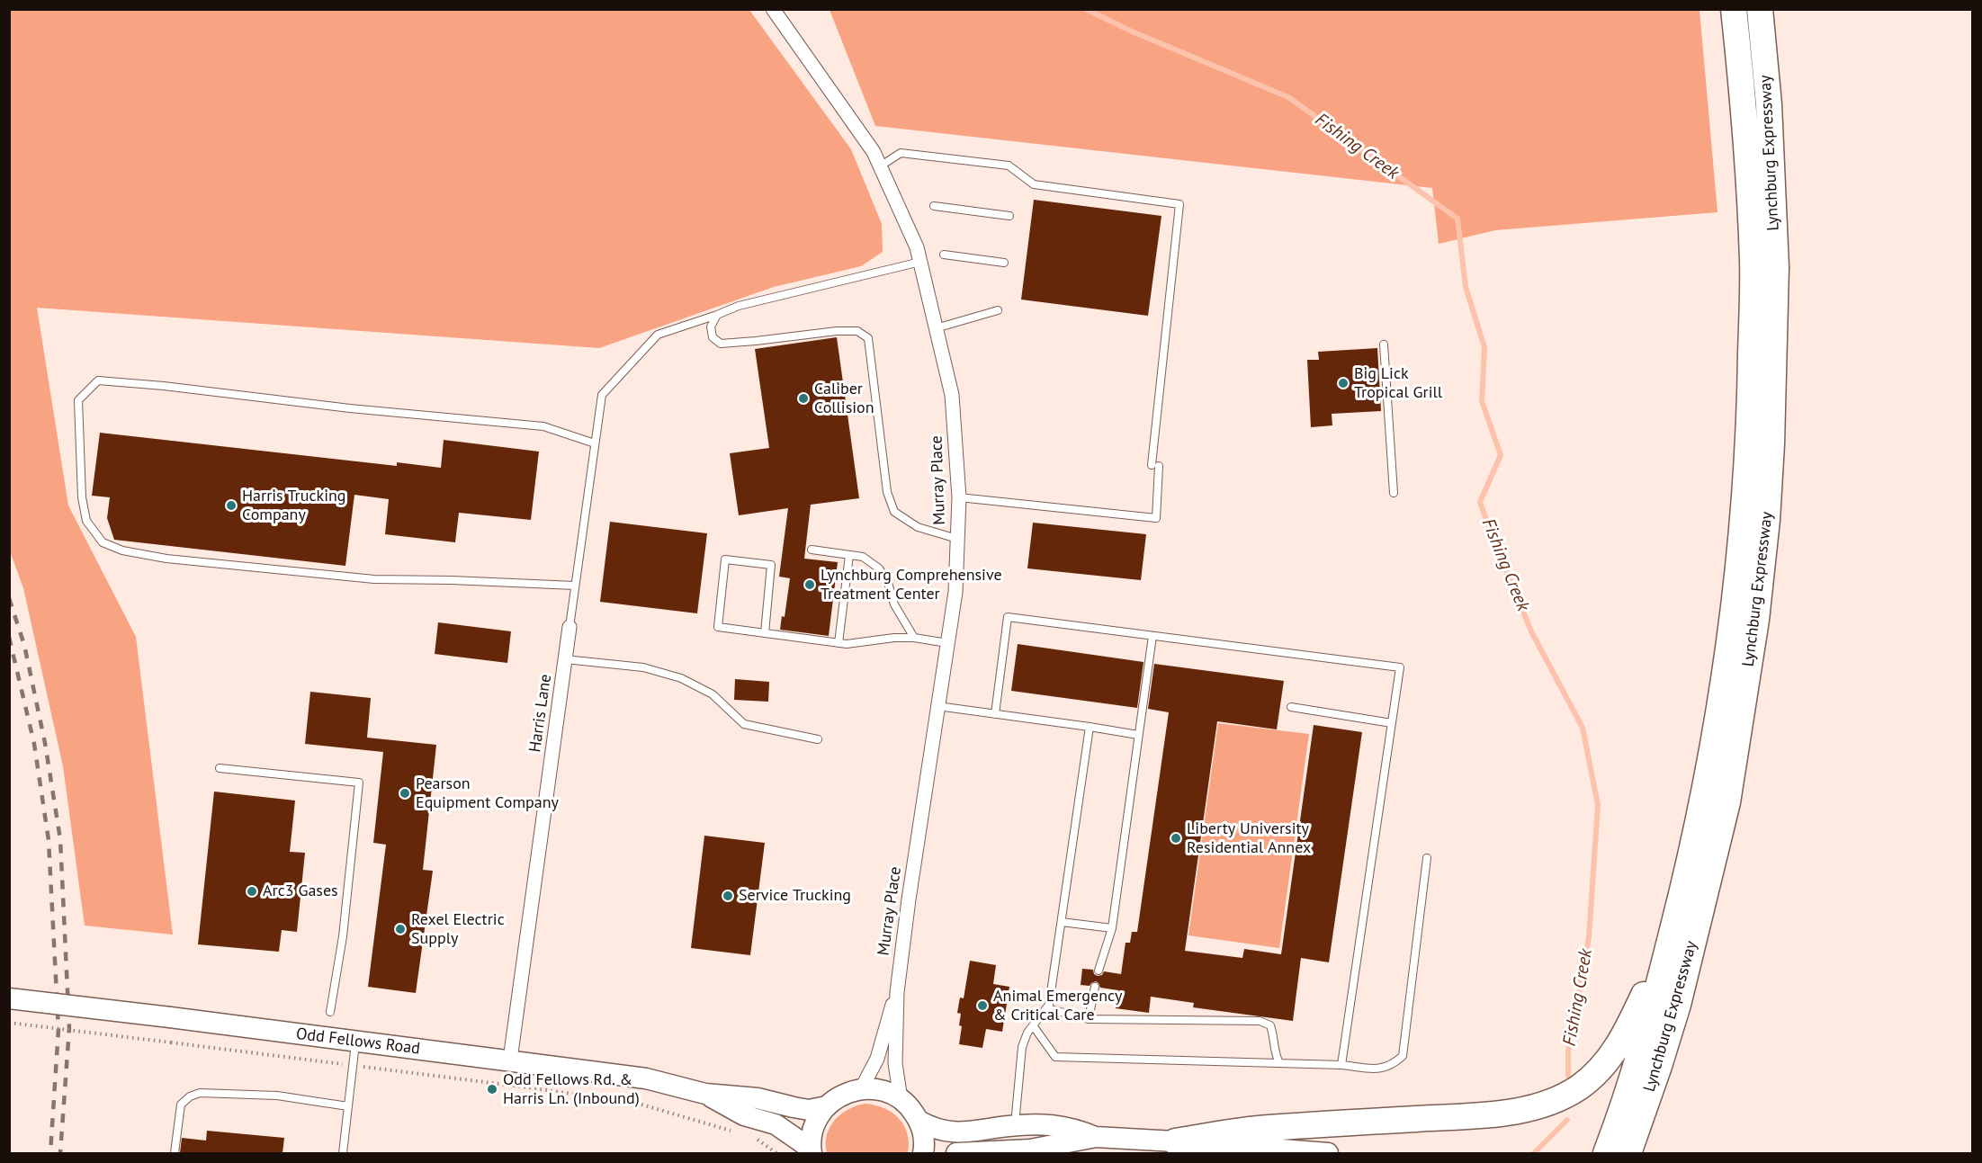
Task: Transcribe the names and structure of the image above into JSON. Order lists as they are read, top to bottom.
{
  "streets": {
    "highway": ["Lynchburg Expressway"],
    "main road": ["Odd Fellows Road"],
    "street": ["Murray Place", "Harris Lane"]
  },
  "crossings": [
    ["Harris Lane", "Odd Fellows Road"]
  ],
  "water": ["Fishing Creek"],
  "places": [
    "Big Lick Tropical Grill",
    "Caliber Collision",
    "Harris Trucking Company",
    "Lynchburg Comprehensive Treatment Center",
    "Pearson Equipment Company",
    "Liberty University Residential Annex",
    "Arc3 Gases",
    "Service Trucking",
    "Rexel Electric Supply",
    "Animal Emergency & Critical Care",
    "Odd Fellows Rd. & Harris Ln. (Inbound)"
  ]
}
